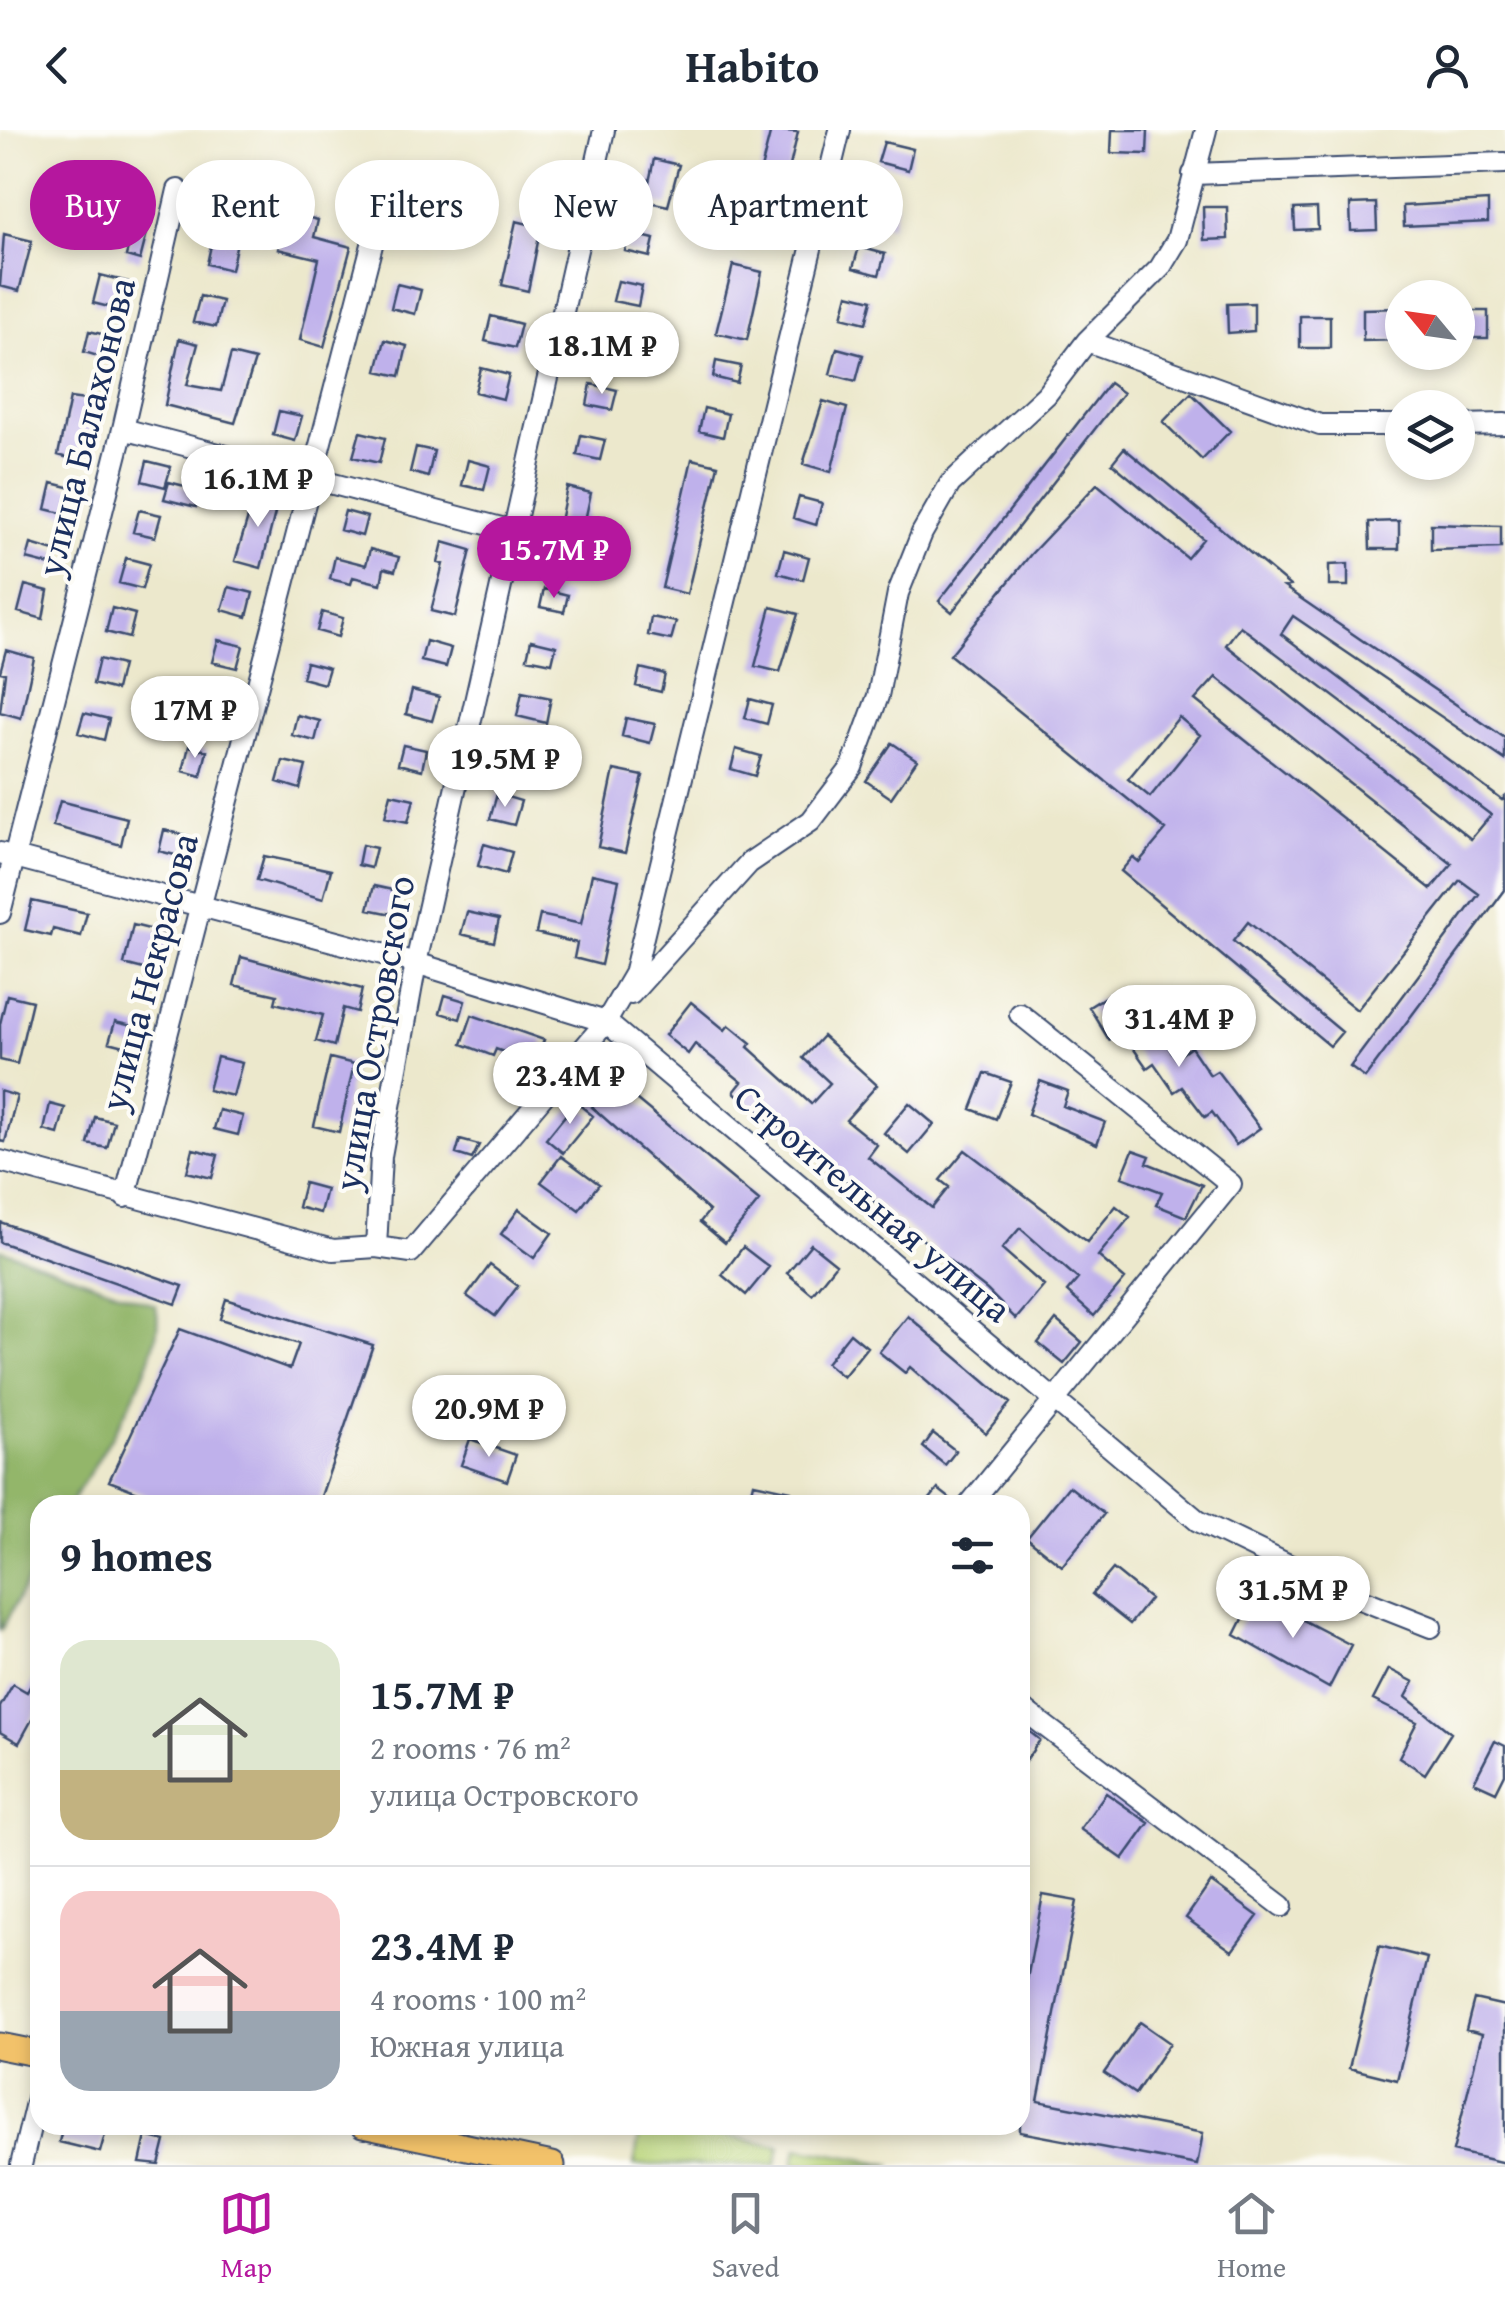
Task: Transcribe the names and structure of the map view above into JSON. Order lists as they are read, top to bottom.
{
  "streets": {
    "street": [
      "улица Балахонова",
      "улица Некрасова",
      "улица Островского",
      "Строительная улица"
    ]
  },
  "crossings": [
    ["улица Балахонова", "Строительная улица"],
    ["улица Некрасова", "Строительная улица"],
    ["улица Островского", "Строительная улица"]
  ],
  "north": "top left",
  "page": {
    "header": "Habito",
    "chip": [
      "Buy",
      "Rent",
      "Filters",
      "New",
      "Apartment"
    ],
    "price": [
      "18.1M ₽",
      "16.1M ₽",
      "15.7M ₽",
      "17M ₽",
      "19.5M ₽",
      "31.4M ₽",
      "23.4M ₽",
      "20.9M ₽",
      "31.5M ₽"
    ],
    "heading": "9 homes",
    "list": [
      {
        "name": "15.7M ₽",
        "note": "2 rooms · 76 m² · улица Островского"
      },
      {
        "name": "23.4M ₽",
        "note": "4 rooms · 100 m² · Южная улица"
      }
    ],
    "tabs": ["Map", "Saved", "Home"]
  }
}
